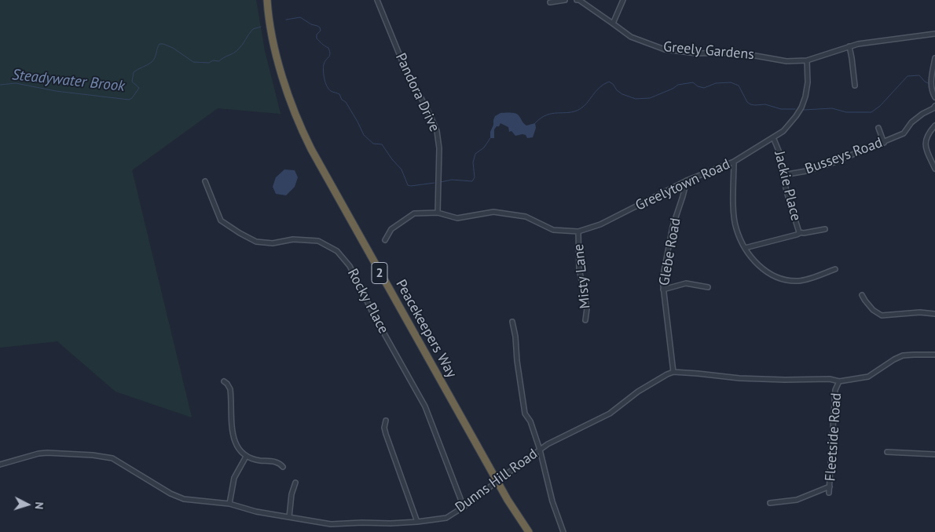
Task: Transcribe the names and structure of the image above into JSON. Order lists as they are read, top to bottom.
{
  "streets": {
    "highway": ["2", "Peacekeepers Way"],
    "street": [
      "Greely Gardens",
      "Pandora Drive",
      "Busseys Road",
      "Greelytown Road",
      "Jackie Place",
      "Glebe Road",
      "Misty Lane",
      "Rocky Place",
      "Fleetside Road",
      "Dunns Hill Road"
    ]
  },
  "crossings": [
    ["Greely Gardens", "Greelytown Road"],
    ["Pandora Drive", "Greelytown Road"],
    ["Busseys Road", "Jackie Place"],
    ["Greelytown Road", "Jackie Place"],
    ["Greelytown Road", "Glebe Road"],
    ["Greelytown Road", "Misty Lane"],
    ["Glebe Road", "Dunns Hill Road"],
    ["Rocky Place", "Dunns Hill Road"],
    ["Fleetside Road", "Dunns Hill Road"]
  ],
  "water": ["Steadywater Brook"],
  "north": "right"
}
